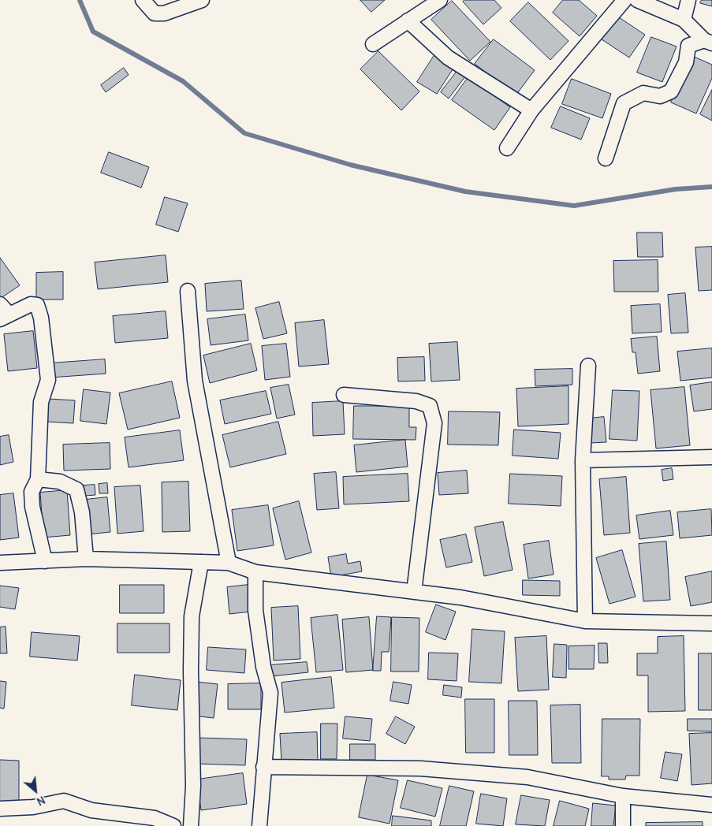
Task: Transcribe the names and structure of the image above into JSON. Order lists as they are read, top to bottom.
{
  "north": "bottom right"
}
